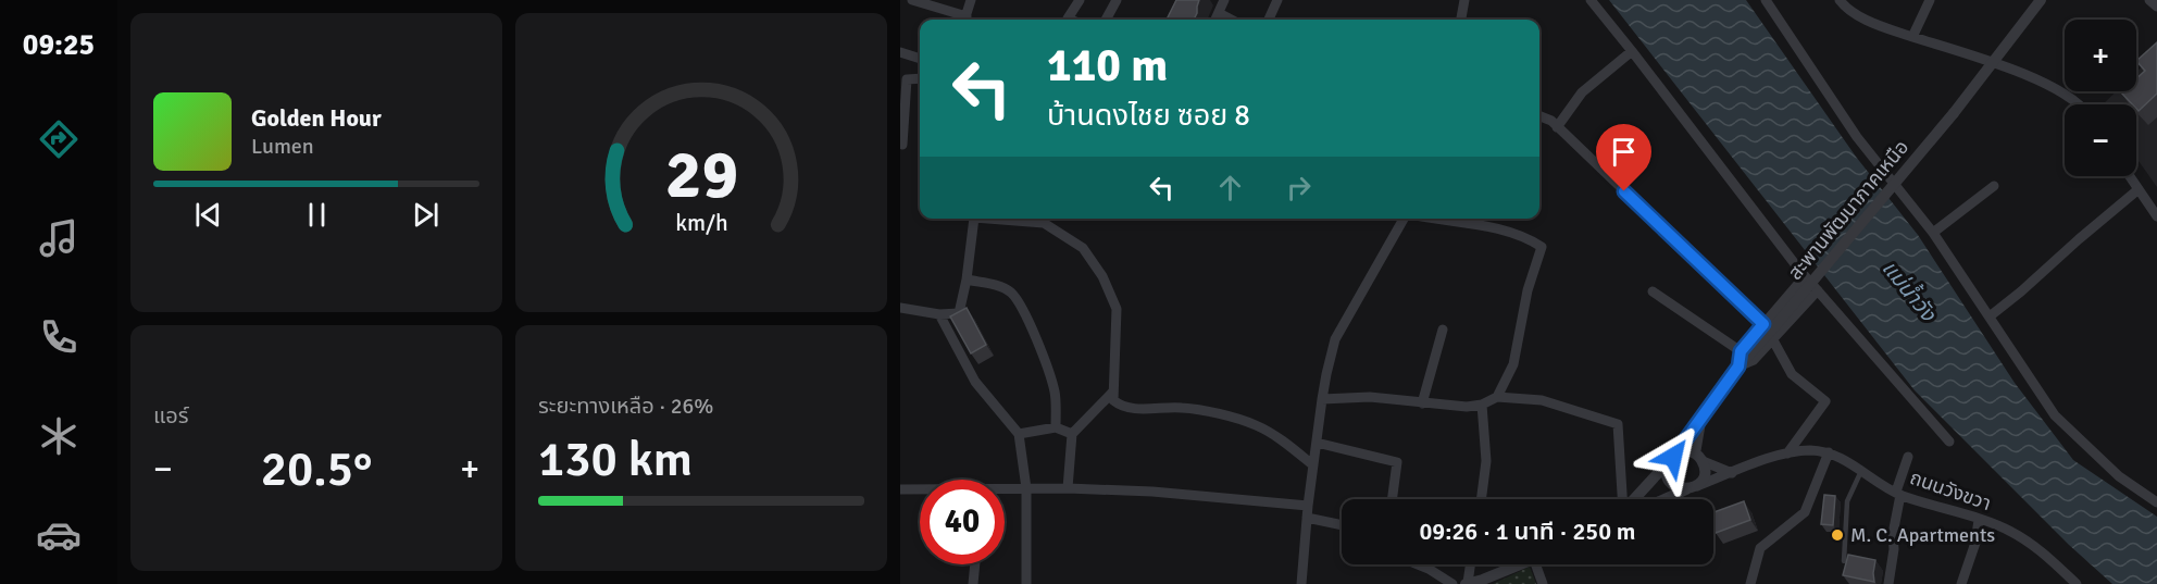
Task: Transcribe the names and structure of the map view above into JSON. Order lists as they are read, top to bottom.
{
  "streets": {
    "street": ["สะพานพัฒนาภาคเหนือ", "ถนนวังขวา"]
  },
  "water": ["แม่น้ำวัง"],
  "places": ["M. C. Apartments"],
  "page": {
    "tabs": "09:25",
    "map_buttons": ["+", "−"],
    "turn": ["110 m", "บ้านดงไชย ซอย 8"],
    "song": ["Golden Hour", "Lumen"],
    "tile": [
      "แอร์",
      ["ระยะทางเหลือ · 26%", "130 km"]
    ],
    "heat": ["−", "20.5°", "+"],
    "limit": "40",
    "trip": "09:26 · 1 นาที · 250 m",
    "gauge": ["29", "km/h"]
  }
}
